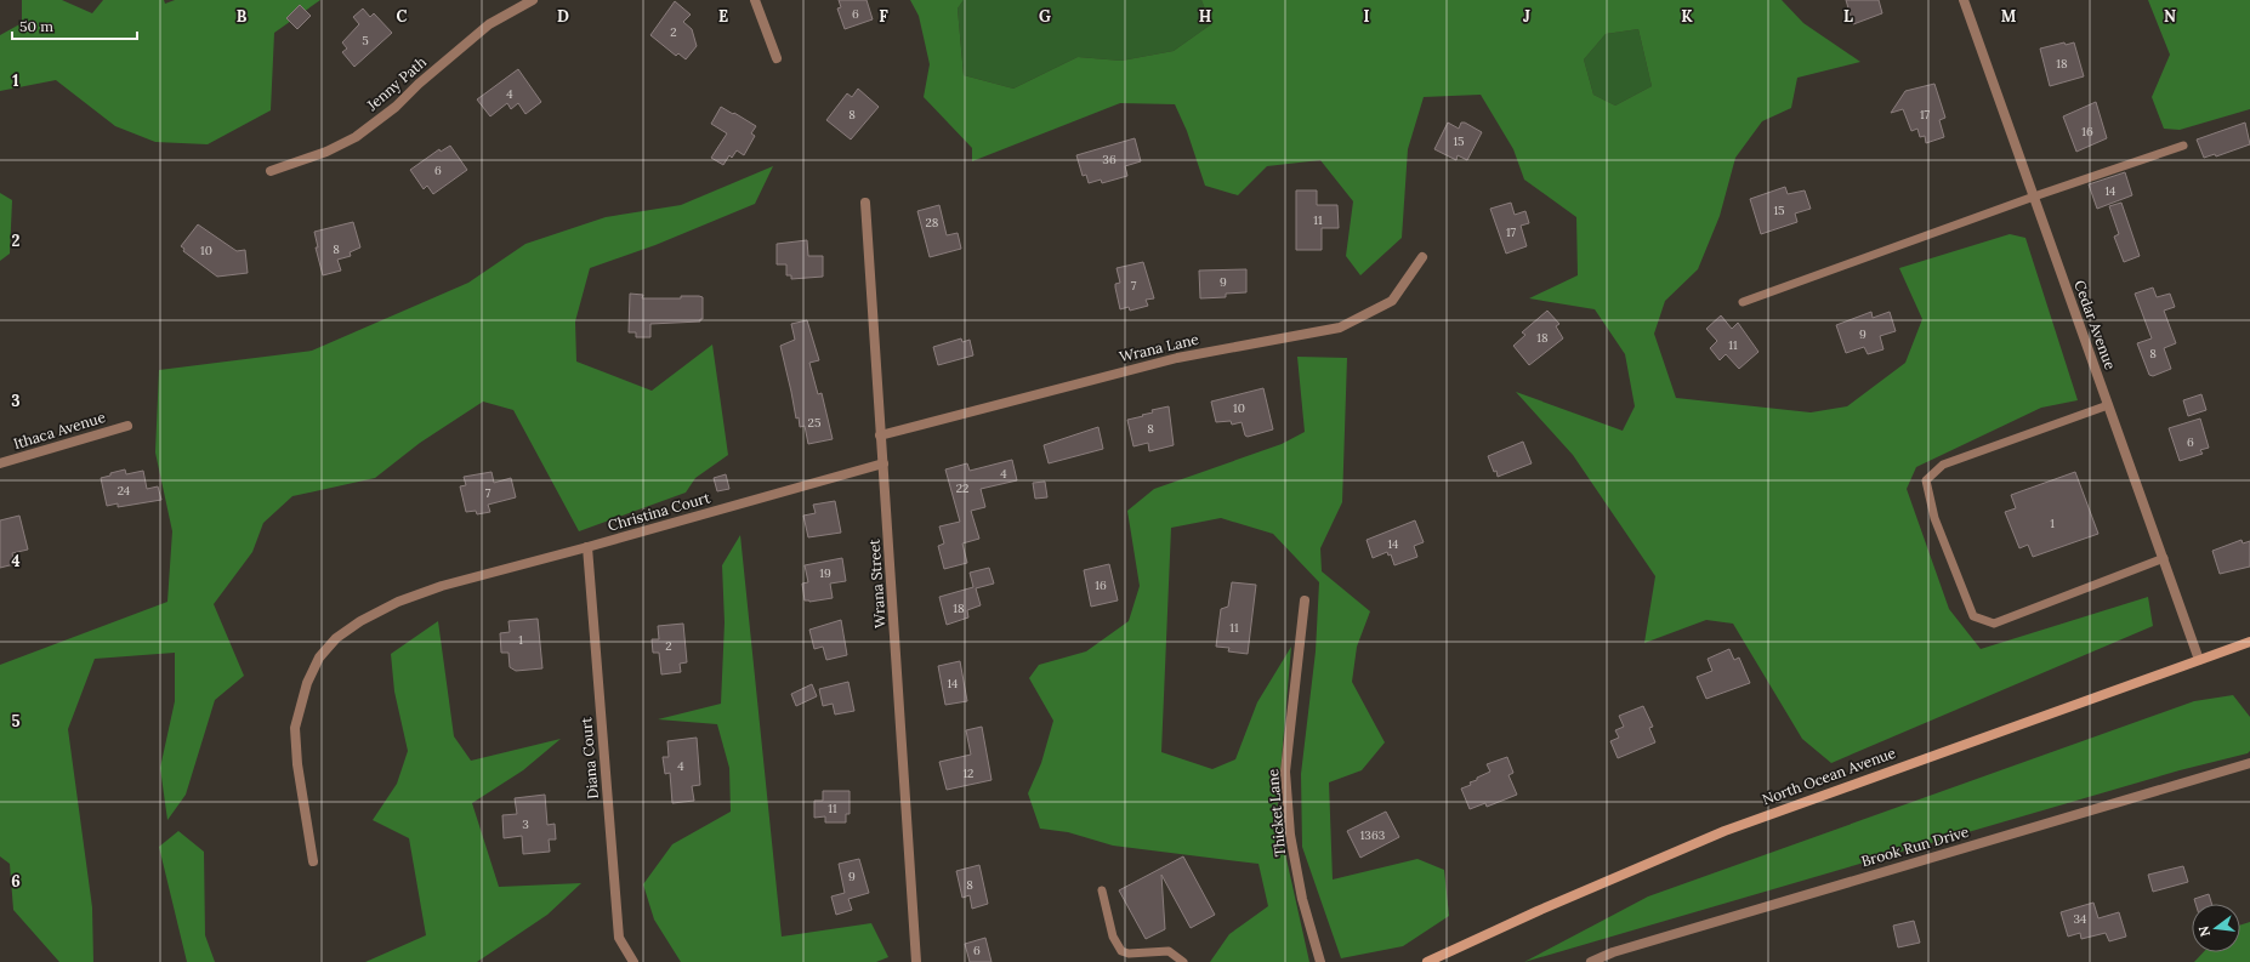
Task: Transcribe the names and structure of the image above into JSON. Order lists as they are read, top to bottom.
{
  "streets": {
    "main road": ["North Ocean Avenue"],
    "street": [
      "Jenny Path",
      "Cedar Avenue",
      "Wrana Lane",
      "Ithaca Avenue",
      "Christina Court",
      "Wrana Street",
      "Diana Court",
      "Thicket Lane",
      "Brook Run Drive"
    ]
  },
  "crossings": [
    ["Cedar Avenue", "North Ocean Avenue"],
    ["Wrana Lane", "Wrana Street"],
    ["Christina Court", "Wrana Street"],
    ["Christina Court", "Diana Court"]
  ],
  "house_numbers": [
    "6",
    "2",
    "5",
    "18",
    "4",
    "8",
    "17",
    "16",
    "15",
    "36",
    "6",
    "14",
    "15",
    "11",
    "28",
    "17",
    "8",
    "10",
    "9",
    "7",
    "9",
    "18",
    "11",
    "8",
    "10",
    "25",
    "8",
    "6",
    "4",
    "22",
    "24",
    "7",
    "1",
    "14",
    "19",
    "16",
    "18",
    "11",
    "1",
    "2",
    "14",
    "4",
    "12",
    "11",
    "3",
    "1363",
    "9",
    "8",
    "34",
    "6"
  ],
  "scale_bar": "50 m",
  "north": "left",
  "grid": {
    "columns": [
      "B",
      "C",
      "D",
      "E",
      "F",
      "G",
      "H",
      "I",
      "J",
      "K",
      "L",
      "M",
      "N"
    ],
    "rows": [
      "1",
      "2",
      "3",
      "4",
      "5",
      "6"
    ]
  }
}
